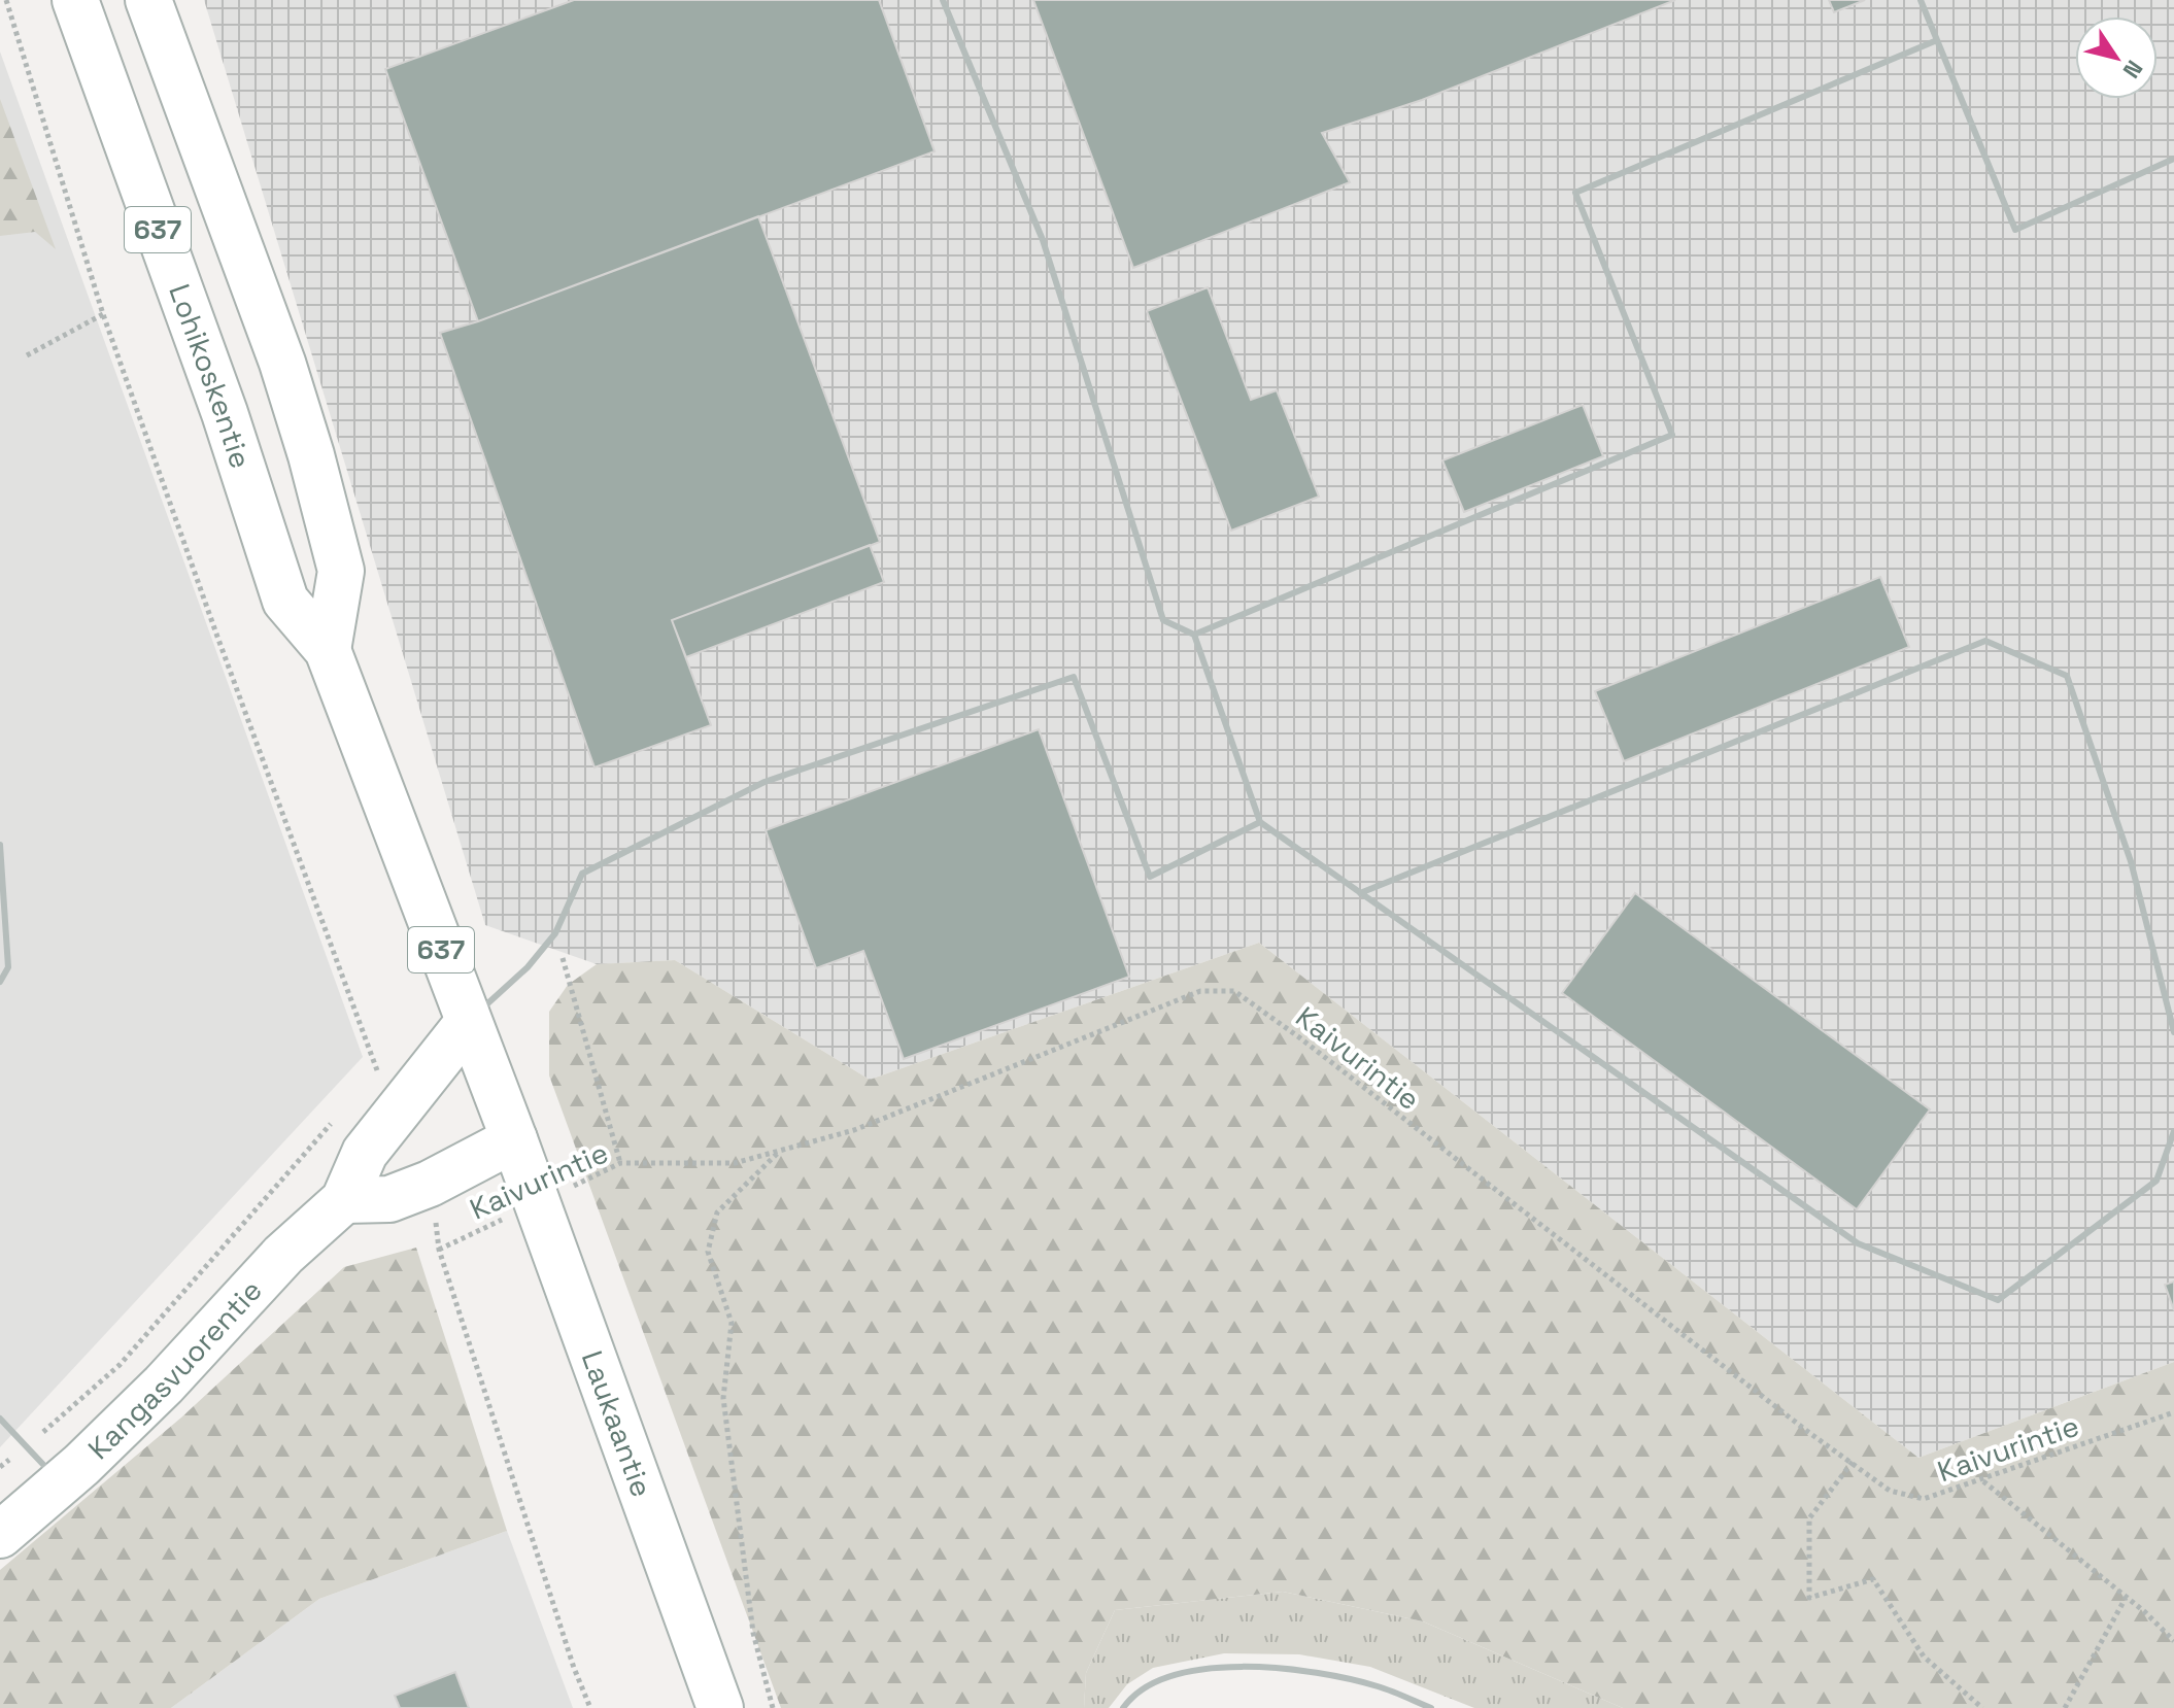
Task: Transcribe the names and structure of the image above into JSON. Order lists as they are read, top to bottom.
{
  "streets": {
    "main road": [
      "637",
      "Lohikoskentie",
      "Kangasvuorentie",
      "Laukaantie"
    ],
    "path": ["Kaivurintie"]
  },
  "crossings": [
    ["637", "Lohikoskentie"],
    ["Lohikoskentie", "Kangasvuorentie"],
    ["Lohikoskentie", "Laukaantie"],
    ["Kaivurintie", "Laukaantie"]
  ],
  "north": "bottom right"
}
